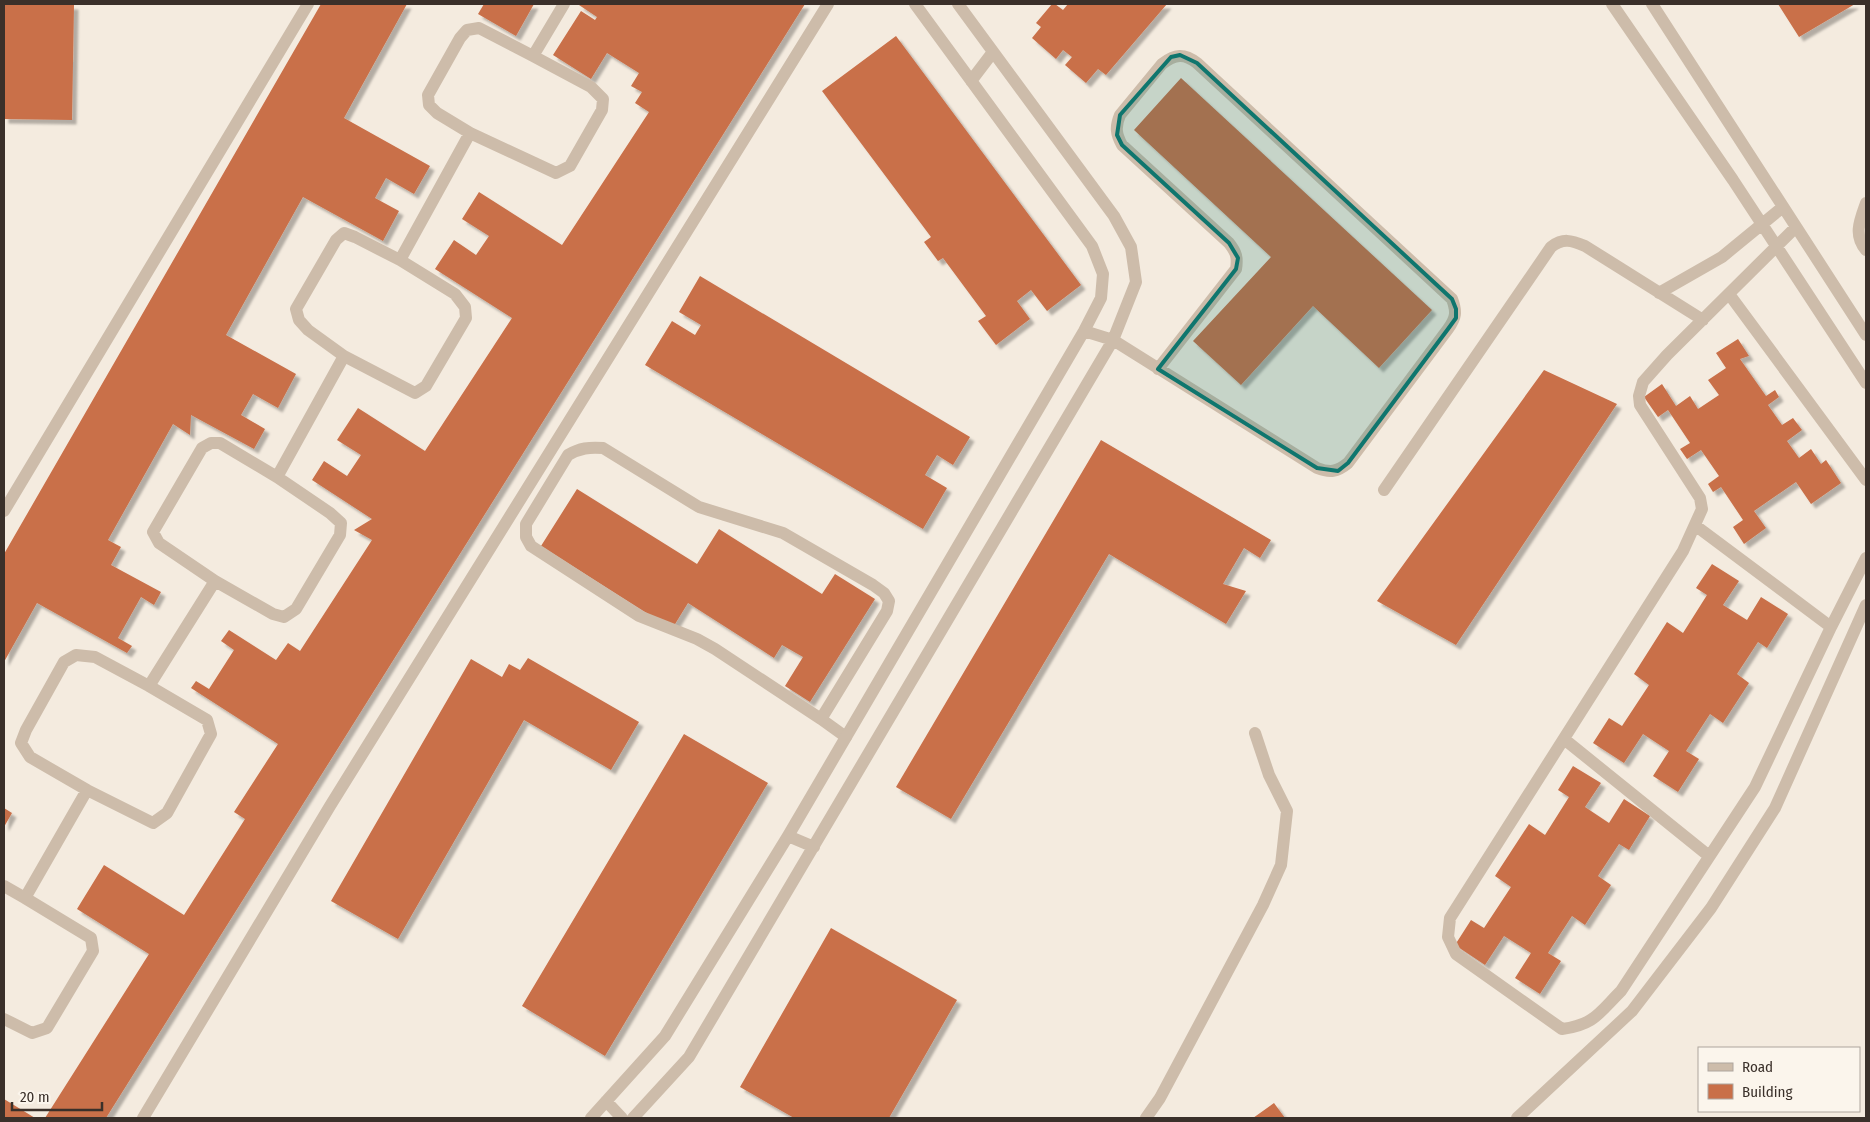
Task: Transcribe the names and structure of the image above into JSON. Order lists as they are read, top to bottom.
{
  "legend": ["Road", "Building"],
  "scale_bar": "20 m"
}
